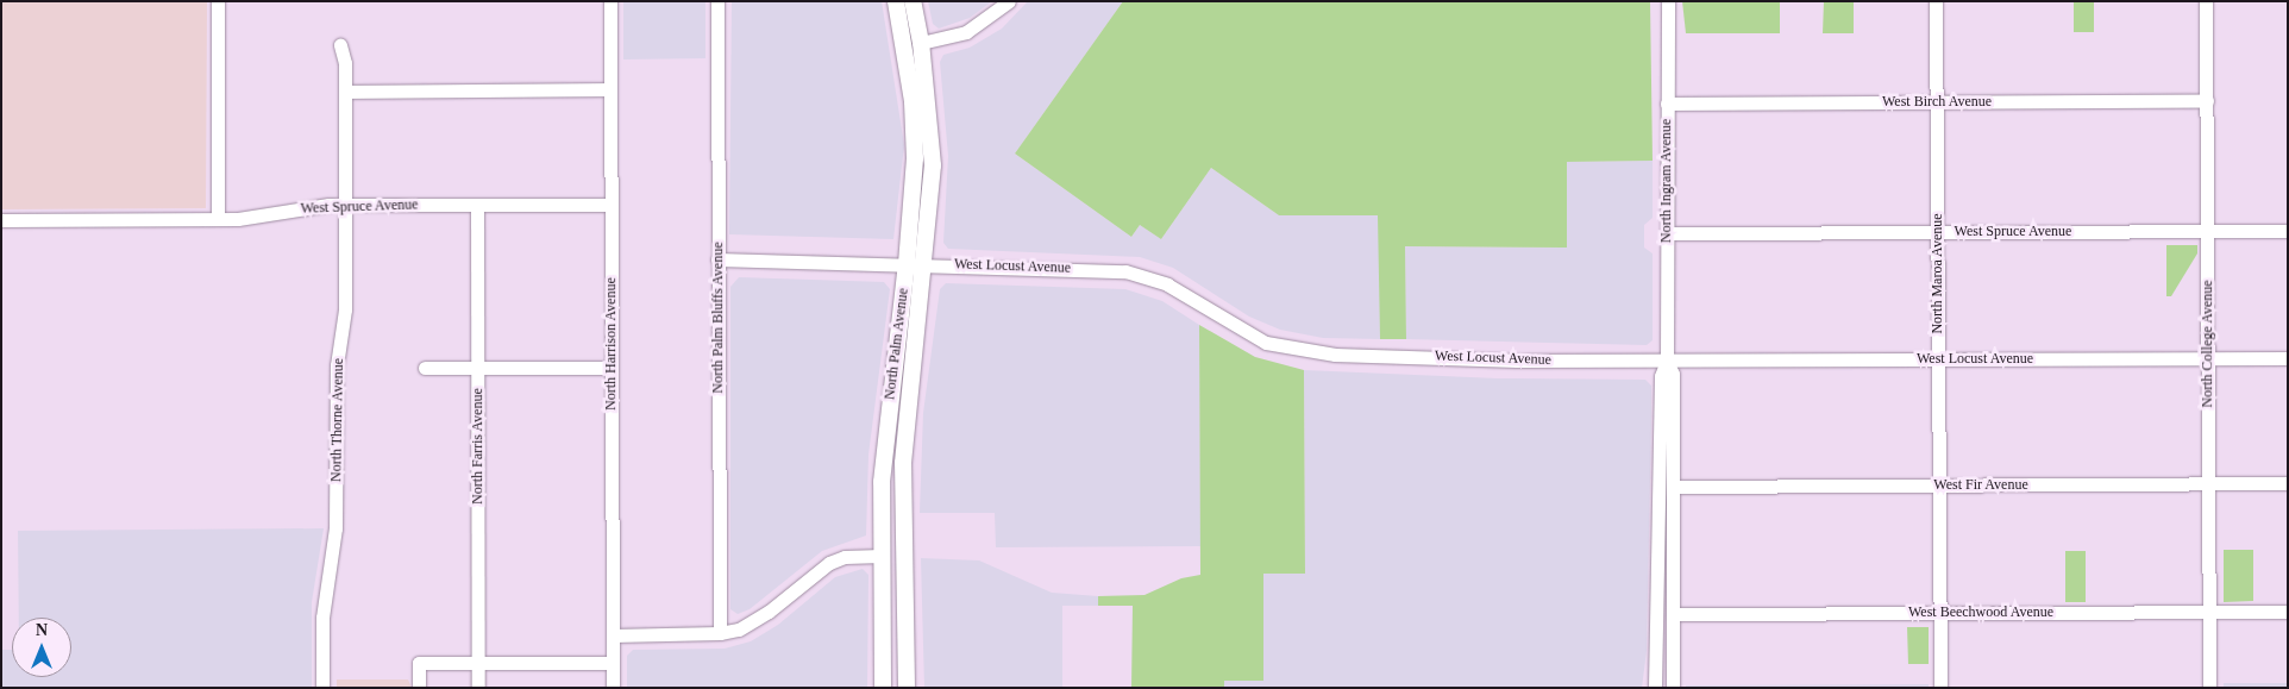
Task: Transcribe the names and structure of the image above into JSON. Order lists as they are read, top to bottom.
{
  "streets": {
    "main road": ["North Palm Avenue"],
    "street": [
      "West Birch Avenue",
      "North Ingram Avenue",
      "West Spruce Avenue",
      "West Locust Avenue",
      "North Maroa Avenue",
      "North Palm Bluffs Avenue",
      "North Harrison Avenue",
      "North College Avenue",
      "North Thorne Avenue",
      "North Farris Avenue",
      "West Fir Avenue",
      "West Beechwood Avenue"
    ]
  },
  "crossings": [
    ["West Birch Avenue", "North Ingram Avenue"],
    ["West Birch Avenue", "North Maroa Avenue"],
    ["West Birch Avenue", "North College Avenue"],
    ["North Ingram Avenue", "West Spruce Avenue"],
    ["North Ingram Avenue", "West Locust Avenue"],
    ["North Ingram Avenue", "West Fir Avenue"],
    ["North Ingram Avenue", "West Beechwood Avenue"],
    ["West Spruce Avenue", "North Maroa Avenue"],
    ["West Spruce Avenue", "North Harrison Avenue"],
    ["West Spruce Avenue", "North College Avenue"],
    ["West Spruce Avenue", "North Thorne Avenue"],
    ["West Spruce Avenue", "North Farris Avenue"],
    ["West Locust Avenue", "North Maroa Avenue"],
    ["West Locust Avenue", "North Palm Bluffs Avenue"],
    ["West Locust Avenue", "North Palm Avenue"],
    ["West Locust Avenue", "North College Avenue"],
    ["North Maroa Avenue", "West Fir Avenue"],
    ["North Maroa Avenue", "West Beechwood Avenue"],
    ["North College Avenue", "West Fir Avenue"],
    ["North College Avenue", "West Beechwood Avenue"]
  ],
  "north": "top"
}
